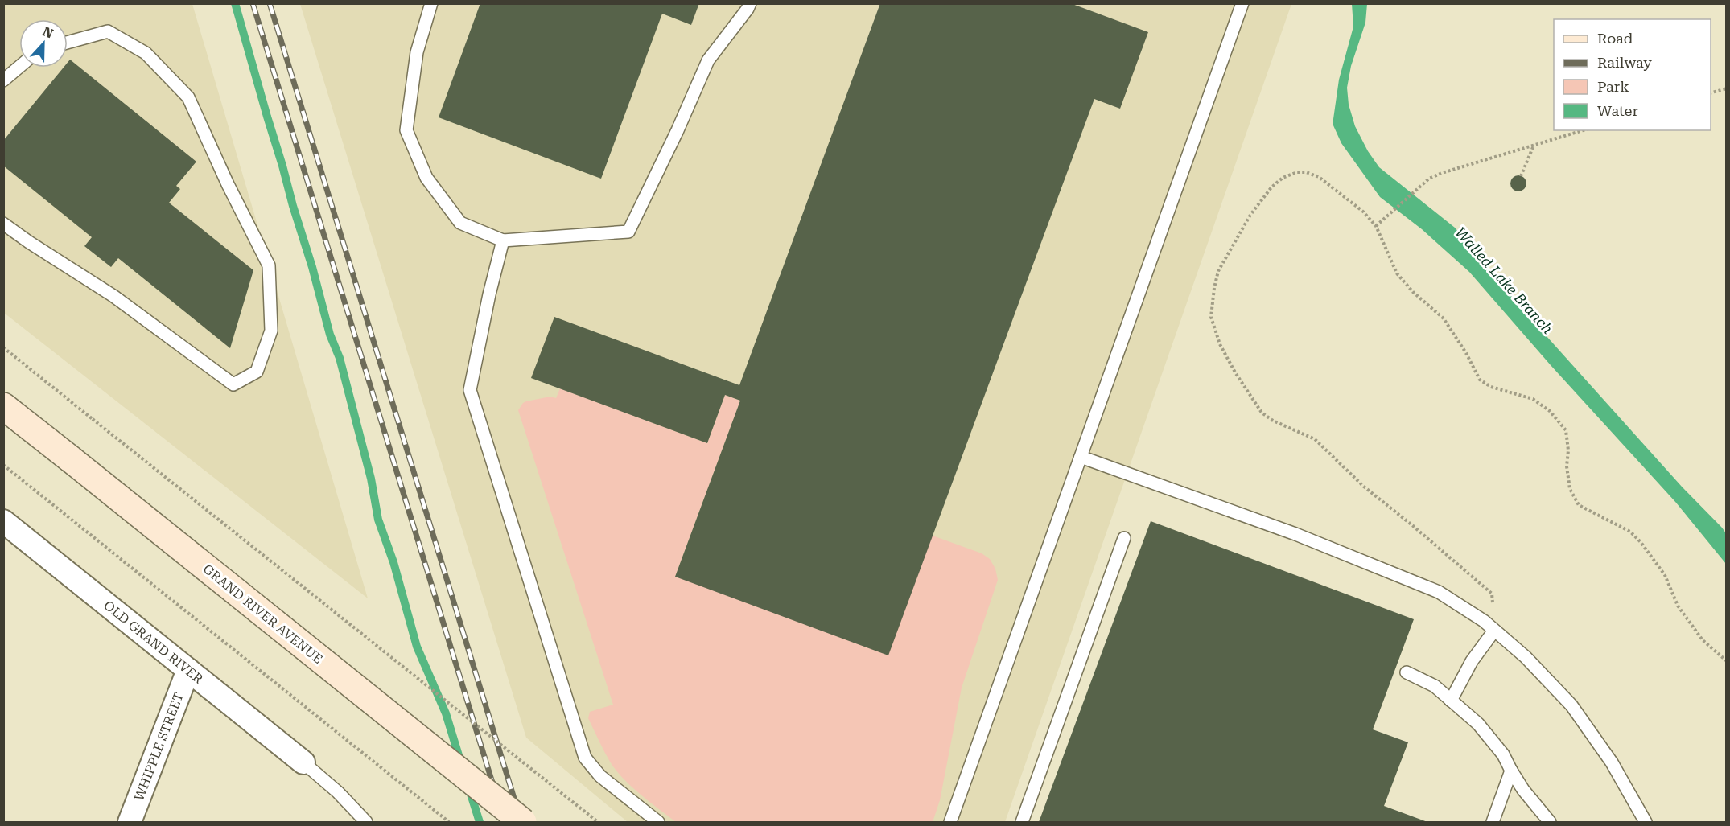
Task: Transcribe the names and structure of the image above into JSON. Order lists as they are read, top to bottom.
{
  "streets": {
    "main road": ["GRAND RIVER AVENUE"],
    "street": ["OLD GRAND RIVER", "WHIPPLE STREET"]
  },
  "crossings": [
    ["OLD GRAND RIVER", "WHIPPLE STREET"]
  ],
  "water": ["Walled Lake Branch"],
  "legend": [
    "Road",
    "Railway",
    "Park",
    "Water"
  ],
  "north": "top"
}
